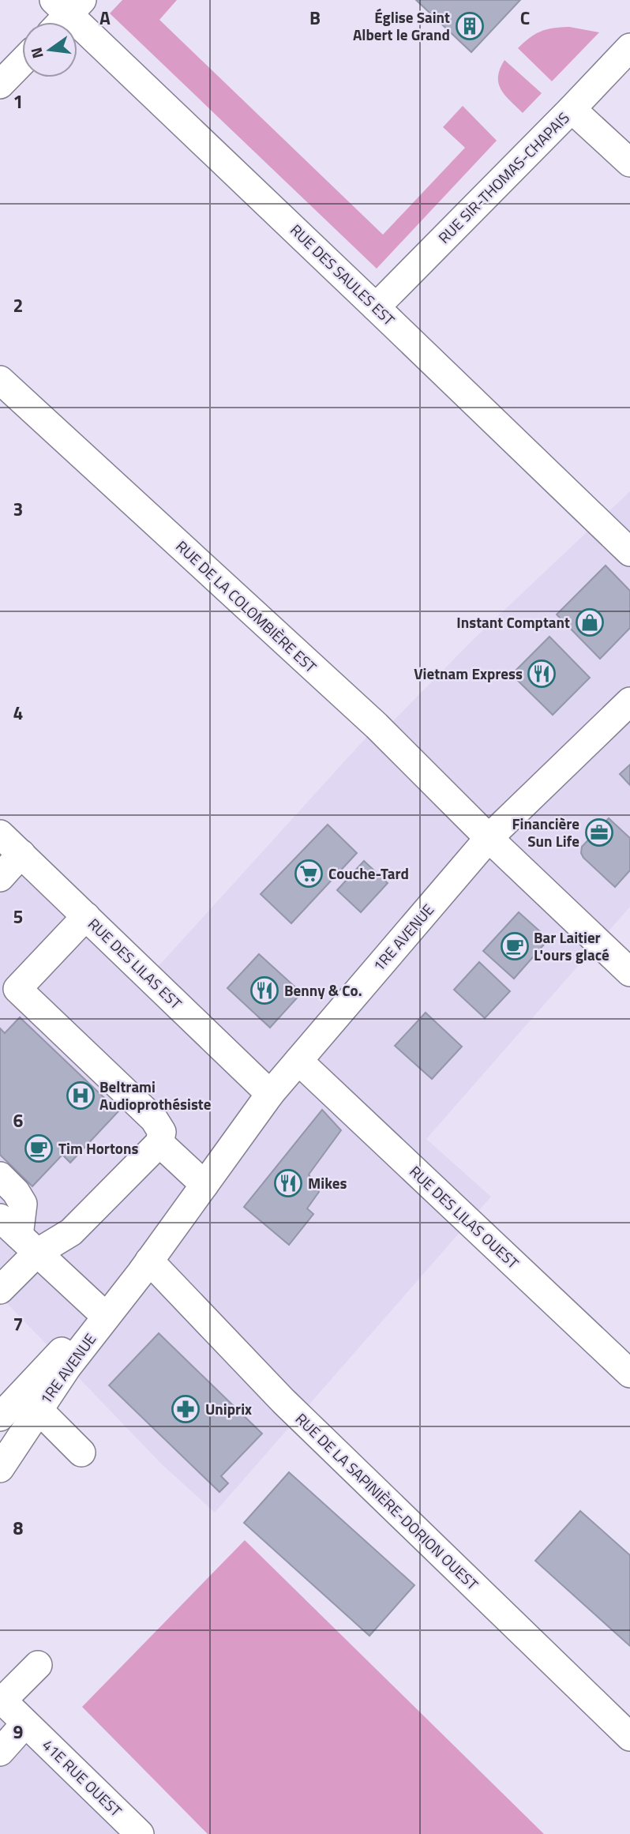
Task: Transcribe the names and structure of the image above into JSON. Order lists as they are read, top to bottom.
{
  "streets": {
    "street": [
      "RUE SIR-THOMAS-CHAPAIS",
      "RUE DES SAULES EST",
      "RUE DE LA COLOMBIÈRE EST",
      "1RE AVENUE",
      "RUE DES LILAS EST",
      "RUE DES LILAS OUEST",
      "RUE DE LA SAPINIÈRE-DORION OUEST",
      "41E RUE OUEST"
    ]
  },
  "crossings": [
    ["RUE SIR-THOMAS-CHAPAIS", "RUE DES SAULES EST"],
    ["RUE DE LA COLOMBIÈRE EST", "1RE AVENUE"],
    ["1RE AVENUE", "RUE DES LILAS EST"],
    ["1RE AVENUE", "RUE DES LILAS OUEST"],
    ["1RE AVENUE", "RUE DE LA SAPINIÈRE-DORION OUEST"]
  ],
  "places": {
    "building": ["Église Saint Albert le Grand"],
    "shop": ["Instant Comptant"],
    "restaurant": ["Vietnam Express", "Benny & Co.", "Mikes"],
    "office": ["Financière Sun Life"],
    "supermarket": ["Couche-Tard"],
    "cafe": ["Bar Laitier L'ours glacé", "Tim Hortons"],
    "hospital": ["Beltrami Audioprothésiste"],
    "pharmacy": ["Uniprix"]
  },
  "north": "left",
  "grid": {
    "columns": ["A", "B", "C"],
    "rows": [
      "1",
      "2",
      "3",
      "4",
      "5",
      "6",
      "7",
      "8",
      "9"
    ]
  }
}
